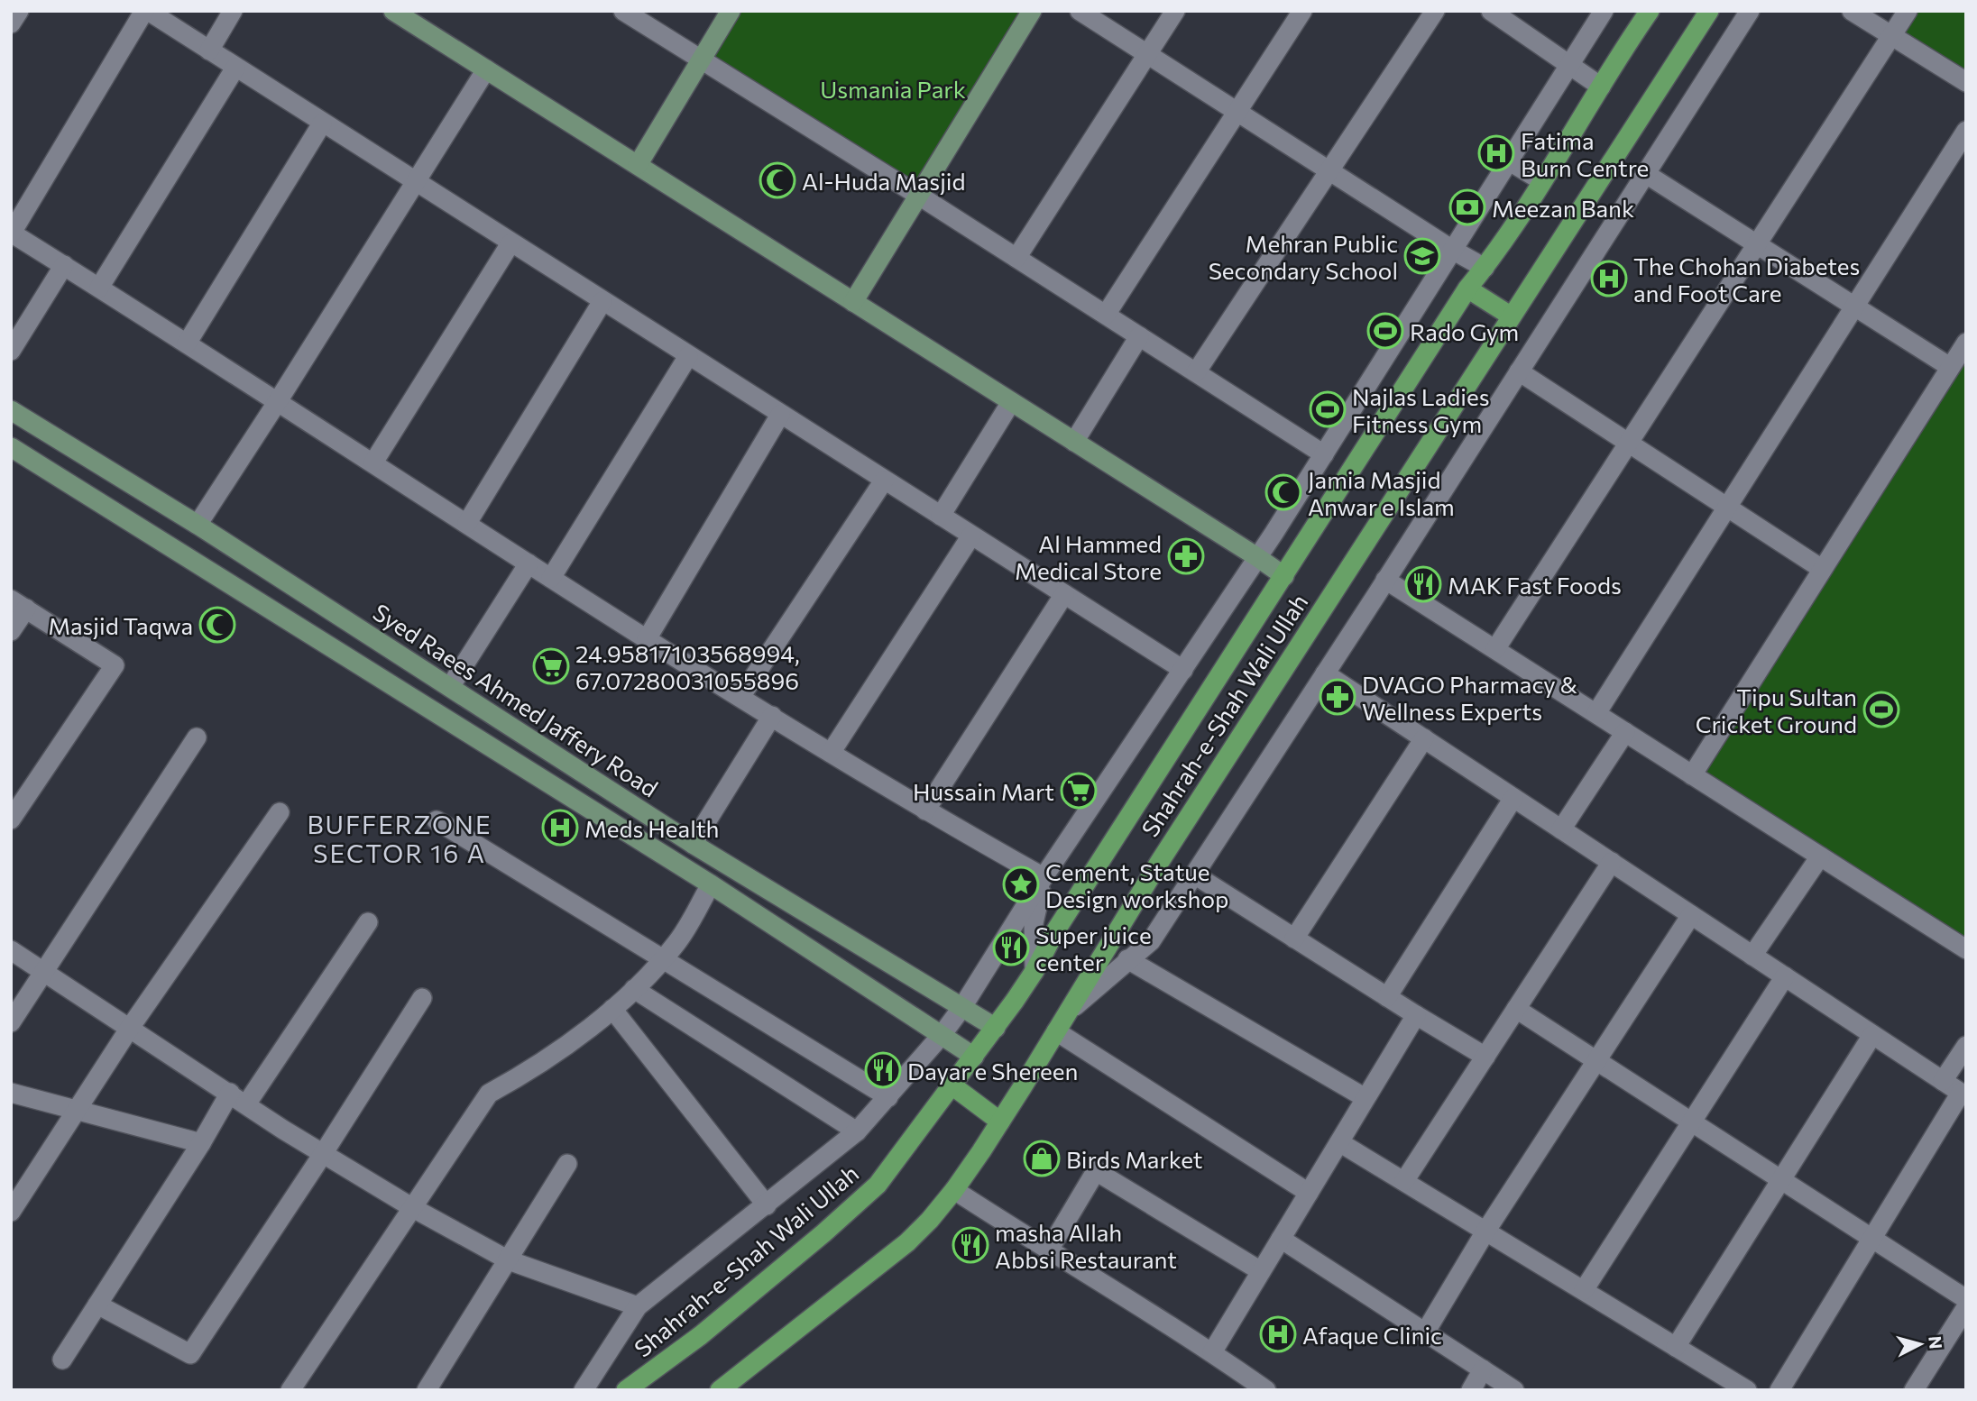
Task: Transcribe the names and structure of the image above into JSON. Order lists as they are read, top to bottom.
{
  "streets": {
    "main road": ["Syed Raees Ahmed Jaffery Road", "Shahrah-e-Shah Wali Ullah"]
  },
  "crossings": [
    ["Syed Raees Ahmed Jaffery Road", "Shahrah-e-Shah Wali Ullah"]
  ],
  "districts": ["BUFFERZONE SECTOR 16 A"],
  "parks": ["Usmania Park"],
  "places": {
    "hospital": [
      "Fatima Burn Centre",
      "The Chohan Diabetes and Foot Care",
      "Meds Health",
      "Afaque Clinic"
    ],
    "mosque": ["Al-Huda Masjid", "Jamia Masjid Anwar e Islam", "Masjid Taqwa"],
    "bank": ["Meezan Bank"],
    "school or university": ["Mehran Public Secondary School"],
    "sports": ["Rado Gym", "Najlas Ladies Fitness Gym", "Tipu Sultan Cricket Ground"],
    "pharmacy": ["Al Hammed Medical Store", "DVAGO Pharmacy & Wellness Experts"],
    "restaurant": [
      "MAK Fast Foods",
      "Super juice center",
      "Dayar e Shereen",
      "masha Allah Abbsi Restaurant"
    ],
    "supermarket": ["24.95817103568994, 67.07280031055896", "Hussain Mart"],
    "place": ["Cement, Statue Design workshop"],
    "shop": ["Birds Market"]
  },
  "north": "right"
}
